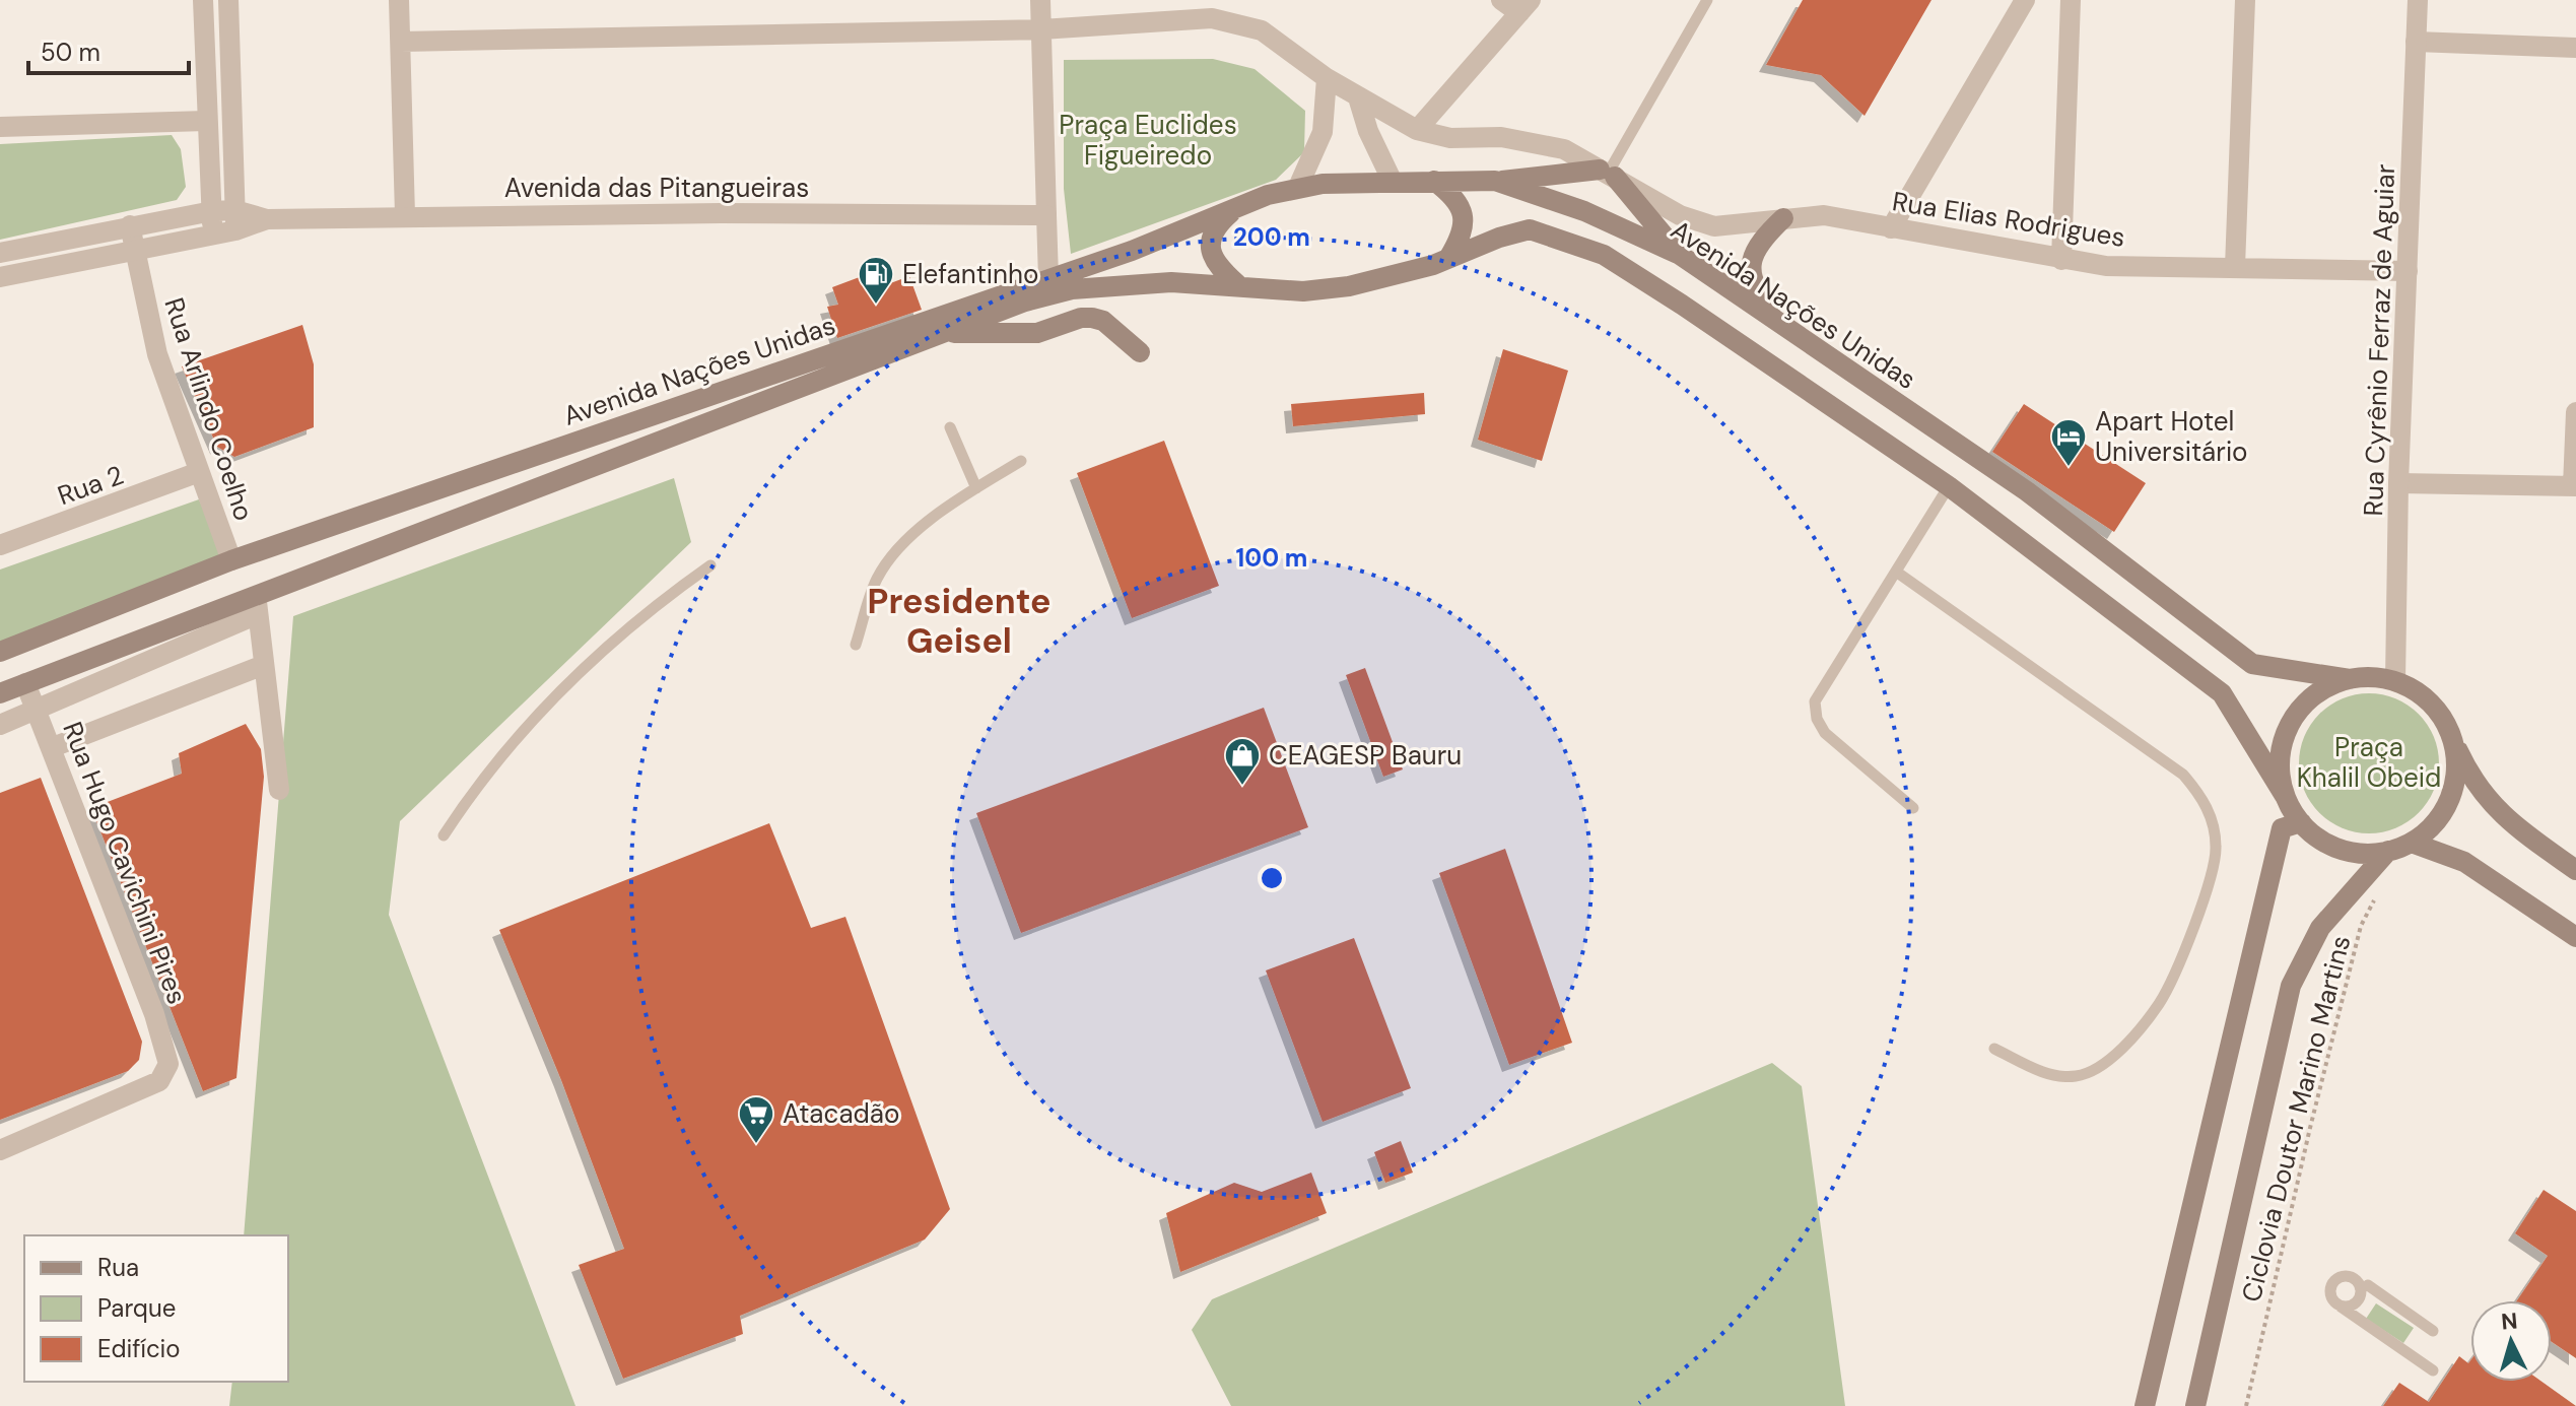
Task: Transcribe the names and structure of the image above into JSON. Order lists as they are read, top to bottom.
{
  "streets": {
    "main road": ["Avenida Nações Unidas"],
    "street": [
      "Avenida das Pitangueiras",
      "Rua Elias Rodrigues",
      "Rua Cyrênio Ferraz de Aguiar",
      "Rua Arlindo Coelho",
      "Rua 2",
      "Rua Hugo Cavichini Pires"
    ],
    "path": ["Ciclovia Doutor Marino Martins"]
  },
  "crossings": [
    ["Avenida das Pitangueiras", "Rua Arlindo Coelho"],
    ["Rua Elias Rodrigues", "Rua Cyrênio Ferraz de Aguiar"],
    ["Avenida Nações Unidas", "Rua Cyrênio Ferraz de Aguiar"],
    ["Avenida Nações Unidas", "Rua Arlindo Coelho"],
    ["Avenida Nações Unidas", "Rua Hugo Cavichini Pires"],
    ["Rua Arlindo Coelho", "Rua 2"]
  ],
  "districts": ["Presidente Geisel"],
  "parks": ["Praça Euclides Figueiredo", "Praça Khalil Obeid"],
  "places": {
    "fuel station": ["Elefantinho"],
    "hotel": ["Apart Hotel Universitário"],
    "shop": ["CEAGESP Bauru"],
    "supermarket": ["Atacadão"]
  },
  "legend": ["Rua", "Parque", "Edifício"],
  "scale_bar": "50 m",
  "north": "top",
  "rings": ["200 m", "100 m"]
}
